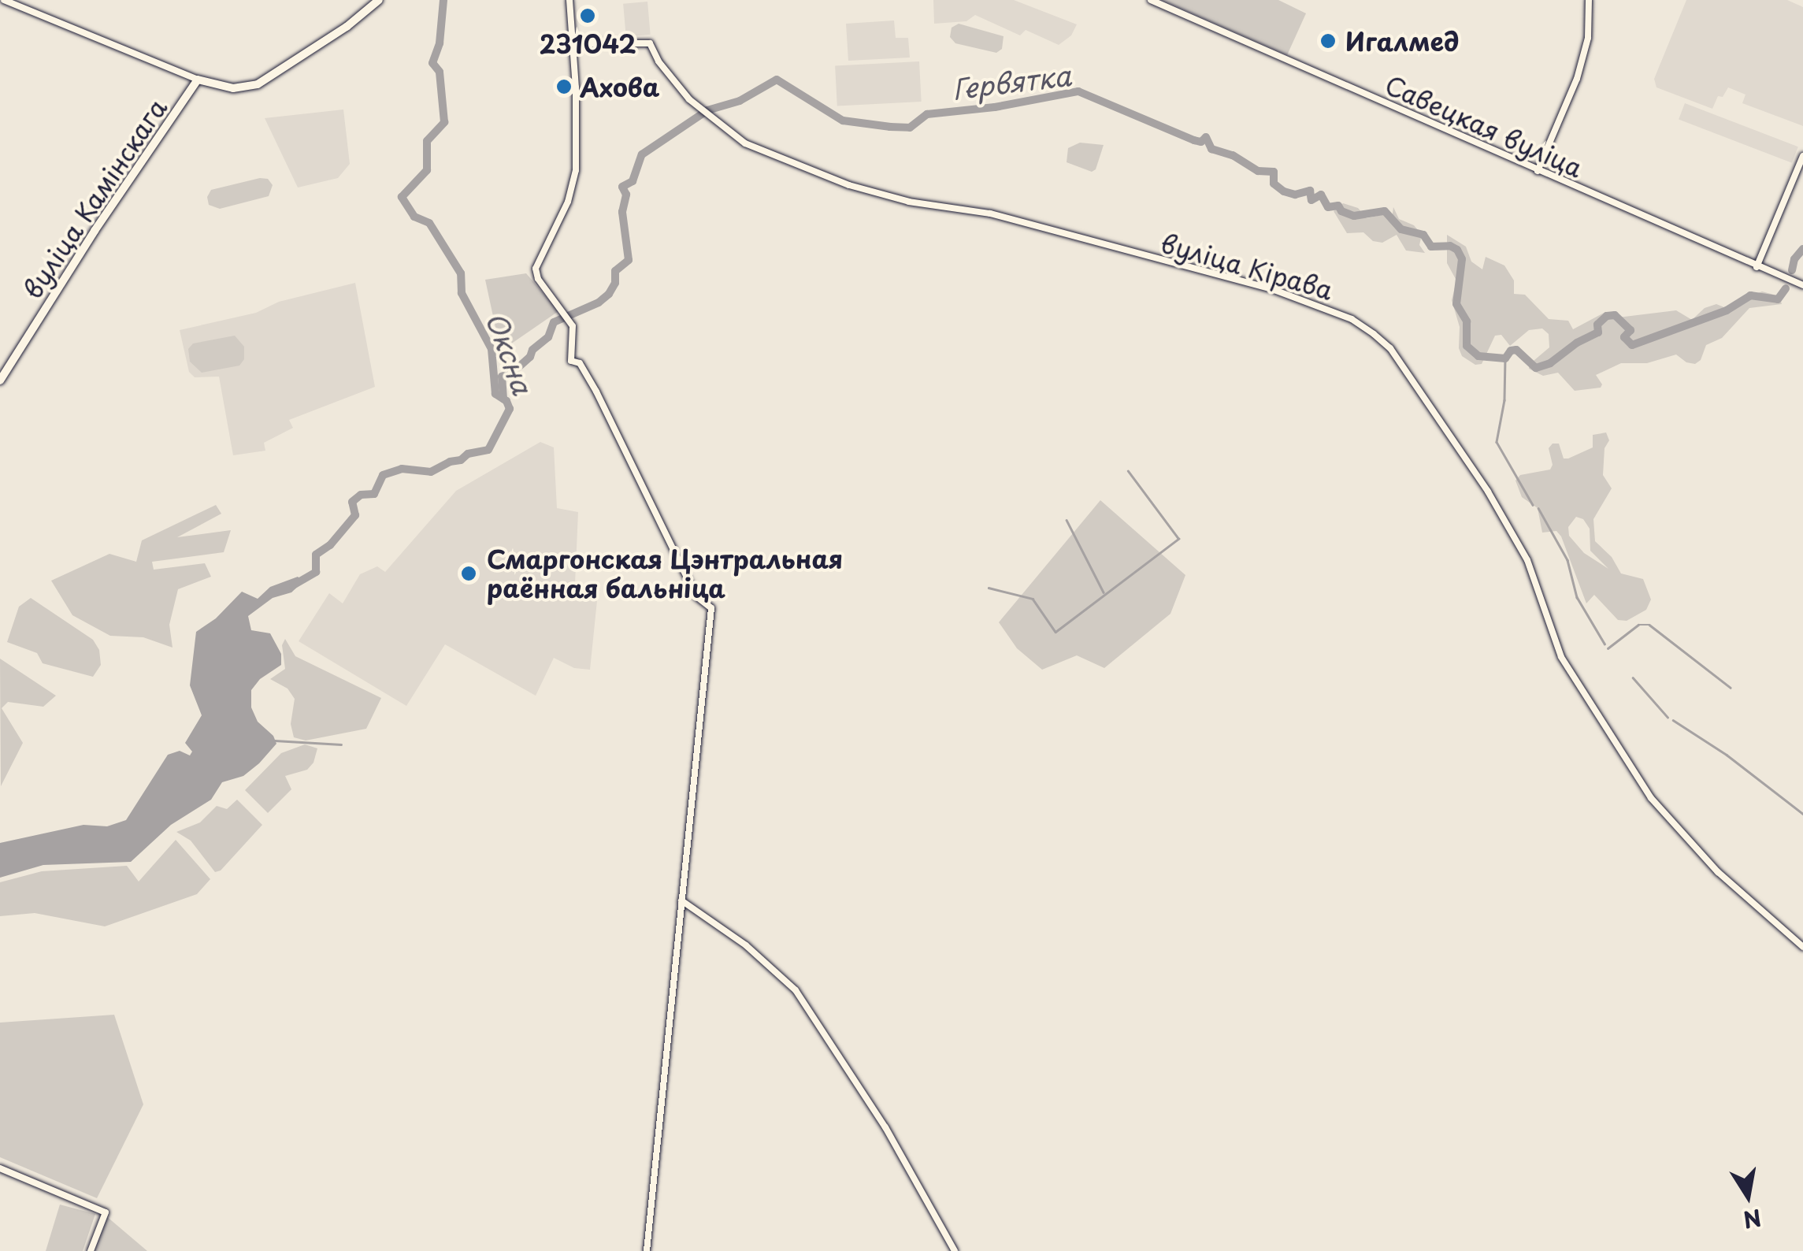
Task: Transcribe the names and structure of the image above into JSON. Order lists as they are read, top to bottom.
{
  "streets": {
    "main road": ["вуліца Камінскага"],
    "street": ["Савецкая вуліца", "вуліца Кірава"]
  },
  "water": ["Гервятка", "Оксна"],
  "places": [
    "231042",
    "Игалмед",
    "Ахова",
    "Смаргонская Цэнтральная раённая бальніца"
  ],
  "north": "bottom"
}
